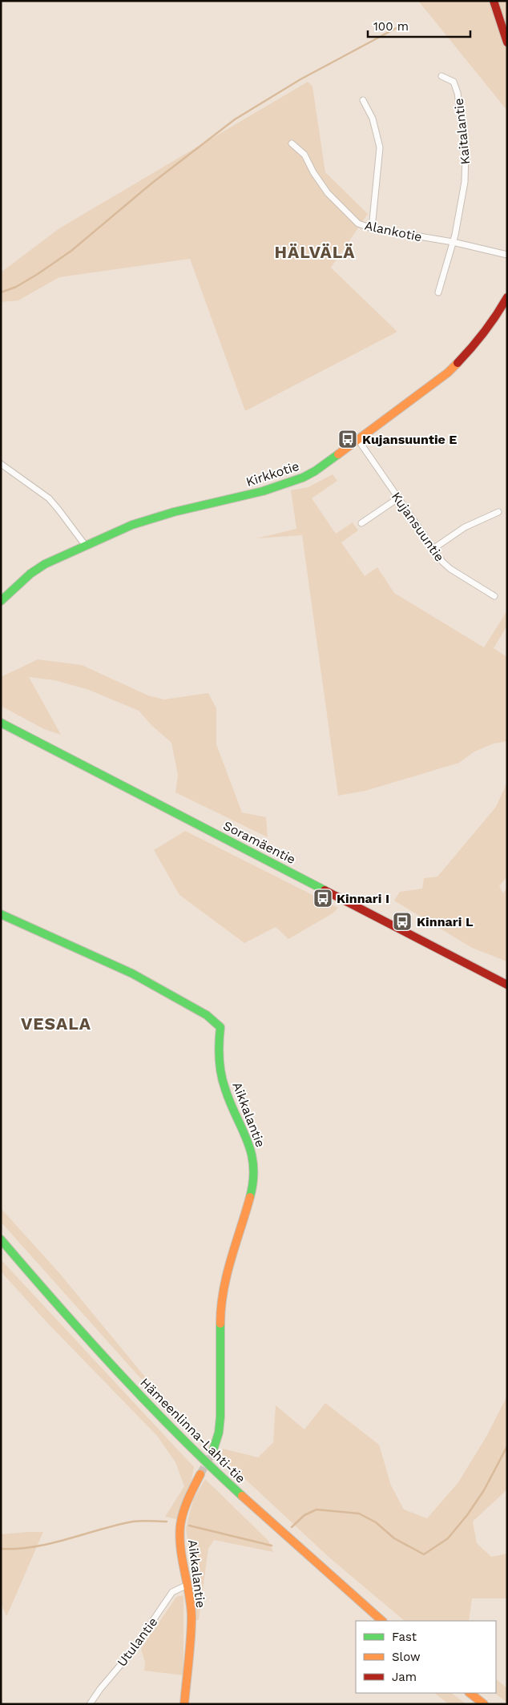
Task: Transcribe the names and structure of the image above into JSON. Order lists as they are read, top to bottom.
{
  "streets": {
    "main road": [
      "Kirkkotie",
      "Soramäentie",
      "Aikkalantie",
      "Hämeenlinna-Lahti-tie"
    ],
    "street": [
      "Kaitalantie",
      "Alankotie",
      "Kujansuuntie",
      "Utulantie"
    ]
  },
  "crossings": [
    ["Kaitalantie", "Alankotie"],
    ["Kirkkotie", "Kujansuuntie"],
    ["Aikkalantie", "Utulantie"]
  ],
  "districts": ["HÄLVÄLÄ", "VESALA"],
  "places": {
    "bus stop": ["Kujansuuntie E", "Kinnari I", "Kinnari L"]
  },
  "legend": ["Fast", "Slow", "Jam"],
  "scale_bar": "100 m"
}
